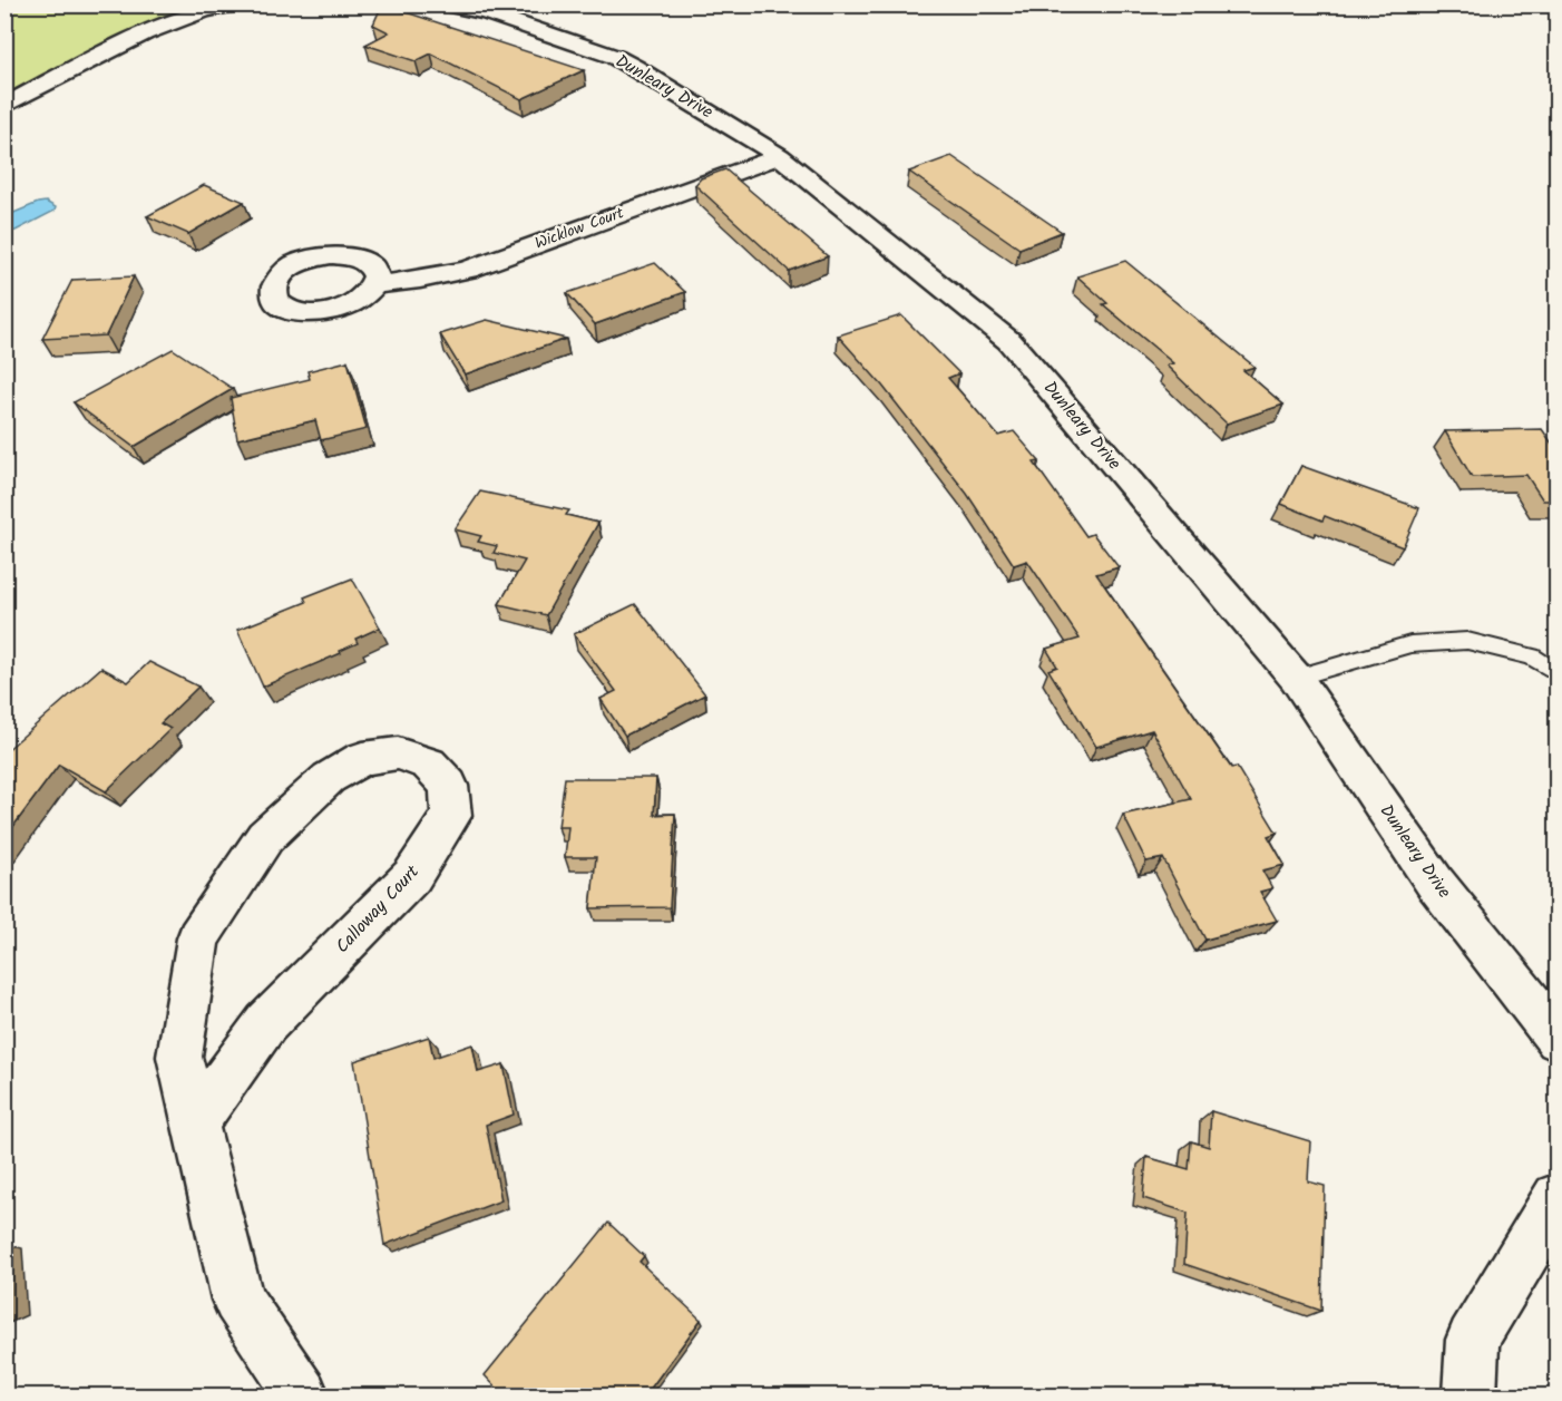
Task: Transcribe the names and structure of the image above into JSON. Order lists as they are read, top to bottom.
{
  "streets": {
    "street": ["Dunleary Drive", "Wicklow Court", "Calloway Court"]
  },
  "crossings": [
    ["Dunleary Drive", "Wicklow Court"]
  ]
}
